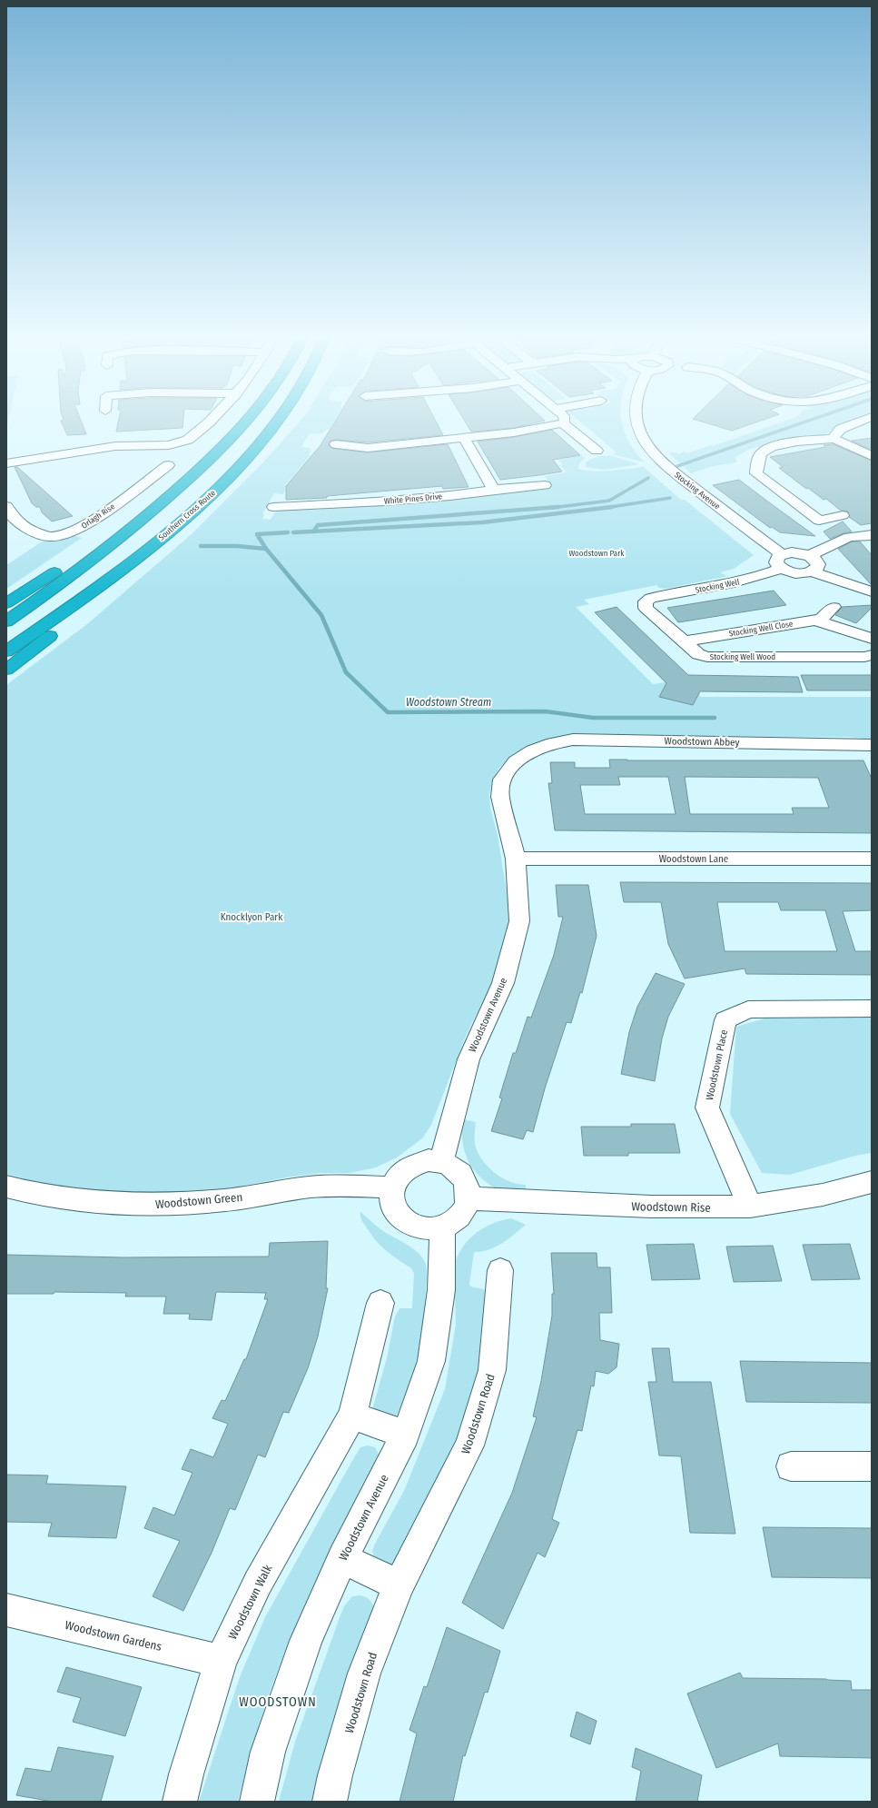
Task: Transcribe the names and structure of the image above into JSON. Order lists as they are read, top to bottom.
{
  "streets": {
    "highway": ["Southern Cross Route"],
    "street": [
      "Stocking Avenue",
      "White Pines Drive",
      "Orlagh Rise",
      "Stocking Well",
      "Stocking Well Close",
      "Stocking Well Wood",
      "Woodstown Abbey",
      "Woodstown Lane",
      "Woodstown Avenue",
      "Woodstown Place",
      "Woodstown Green",
      "Woodstown Rise",
      "Woodstown Road",
      "Woodstown Walk",
      "Woodstown Gardens"
    ]
  },
  "crossings": [
    ["Stocking Avenue", "Stocking Well"],
    ["Stocking Well", "Stocking Well Wood"],
    ["Stocking Well Close", "Stocking Well Wood"],
    ["Woodstown Abbey", "Woodstown Avenue"],
    ["Woodstown Lane", "Woodstown Avenue"],
    ["Woodstown Avenue", "Woodstown Green"],
    ["Woodstown Avenue", "Woodstown Rise"],
    ["Woodstown Place", "Woodstown Rise"],
    ["Woodstown Green", "Woodstown Rise"],
    ["Woodstown Walk", "Woodstown Gardens"]
  ],
  "districts": ["WOODSTOWN"],
  "water": ["Woodstown Stream"],
  "parks": ["Woodstown Park", "Knocklyon Park"]
}
